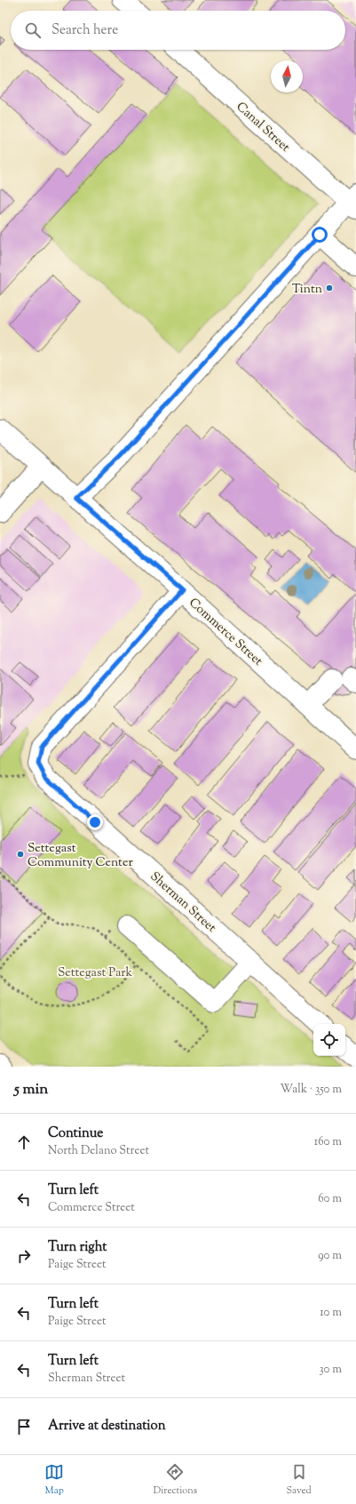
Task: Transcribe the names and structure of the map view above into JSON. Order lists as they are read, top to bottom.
{
  "streets": {
    "street": ["Canal Street", "Commerce Street", "Sherman Street"]
  },
  "parks": ["Settegast Park"],
  "places": ["Tintn", "Settegast Community Center"],
  "north": "top",
  "page": {
    "search": "Search here",
    "heading": ["5 min", "Walk · 350 m"],
    "list": [
      ["Continue", "North Delano Street", "160 m"],
      ["Turn left", "Commerce Street", "60 m"],
      ["Turn right", "Paige Street", "90 m"],
      ["Turn left", "Paige Street", "10 m"],
      ["Turn left", "Sherman Street", "30 m"],
      "Arrive at destination"
    ],
    "nav": ["Map", "Directions", "Saved"]
  }
}
